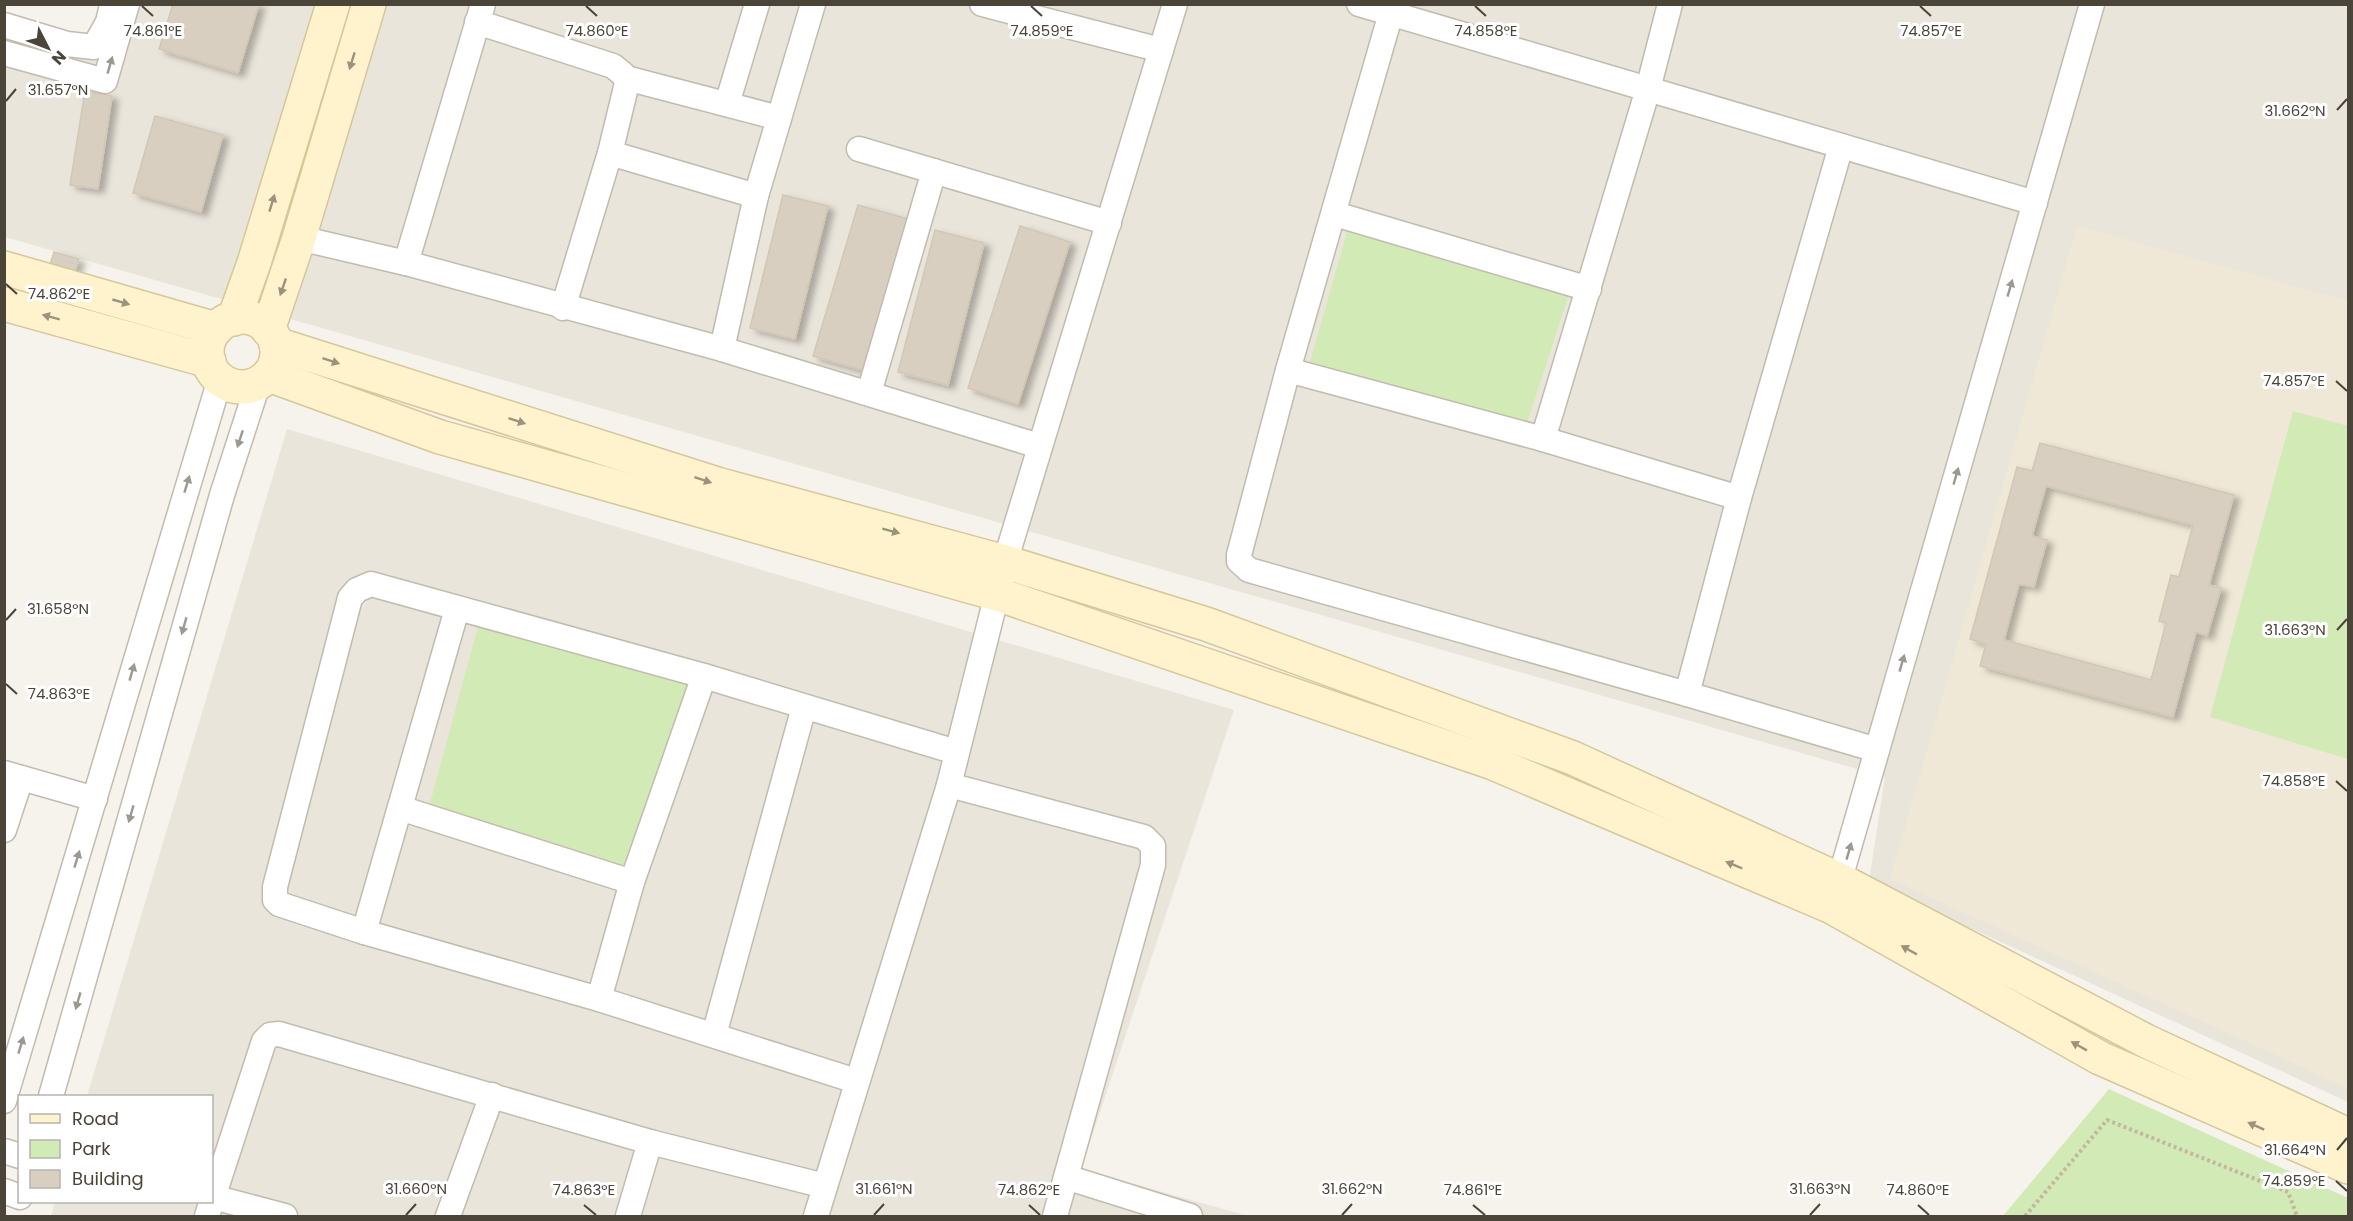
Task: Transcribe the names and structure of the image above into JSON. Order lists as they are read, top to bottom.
{
  "legend": ["Road", "Park", "Building"],
  "north": "bottom right",
  "coordinates": [
    "74.861°E",
    "74.860°E",
    "74.859°E",
    "74.858°E",
    "74.857°E",
    "31.657°N",
    "31.662°N",
    "74.862°E",
    "31.658°N",
    "31.663°N",
    "74.863°E",
    "31.664°N",
    "31.660°N",
    "31.661°N"
  ]
}
